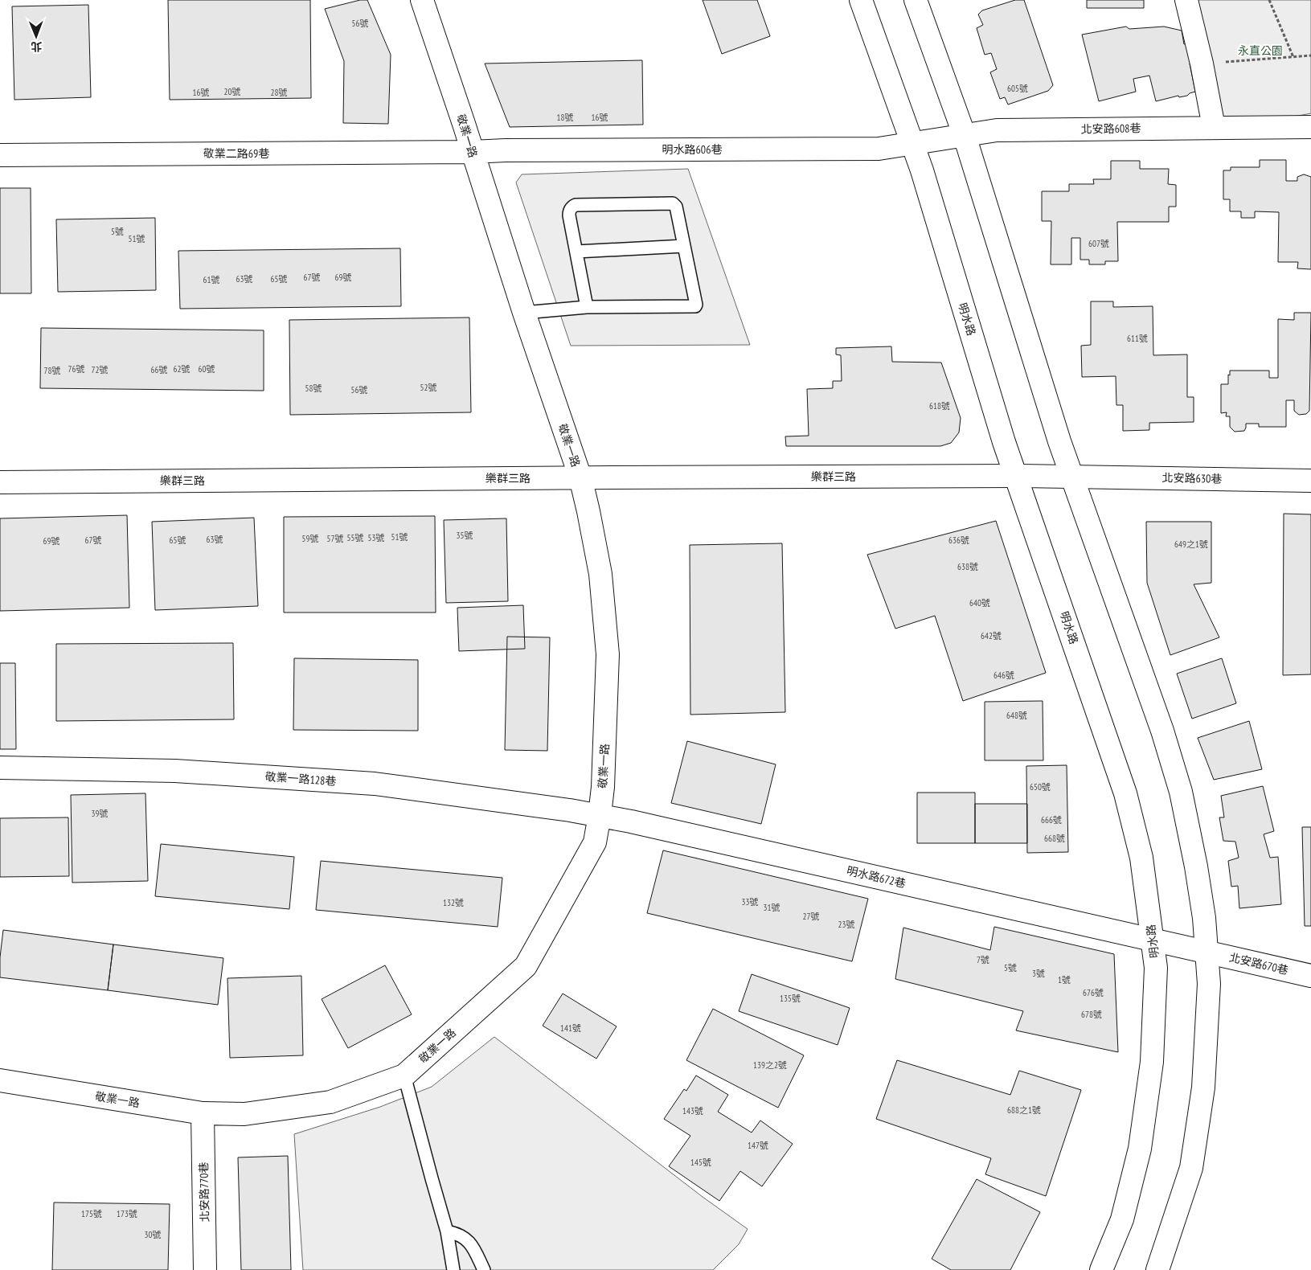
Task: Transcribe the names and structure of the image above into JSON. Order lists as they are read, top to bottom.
{
  "streets": {
    "street": [
      "北安路608巷",
      "敬業一路",
      "明水路606巷",
      "敬業二路69巷",
      "明水路",
      "樂群三路",
      "北安路630巷",
      "敬業一路128巷",
      "明水路672巷",
      "北安路670巷",
      "北安路770巷"
    ]
  },
  "crossings": [
    ["北安路608巷", "明水路606巷"],
    ["北安路608巷", "明水路"],
    ["敬業一路", "明水路606巷"],
    ["敬業一路", "敬業二路69巷"],
    ["敬業一路", "樂群三路"],
    ["敬業一路", "敬業一路128巷"],
    ["敬業一路", "明水路672巷"],
    ["敬業一路", "北安路770巷"],
    ["明水路606巷", "敬業二路69巷"],
    ["明水路606巷", "明水路"],
    ["明水路", "樂群三路"],
    ["明水路", "明水路672巷"],
    ["樂群三路", "北安路630巷"],
    ["敬業一路128巷", "明水路672巷"],
    ["明水路672巷", "北安路670巷"]
  ],
  "parks": ["永直公園"],
  "house_numbers": [
    "56號",
    "605號",
    "20號",
    "16號",
    "28號",
    "18號",
    "16號",
    "5號",
    "51號",
    "607號",
    "67號",
    "69號",
    "63號",
    "65號",
    "61號",
    "611號",
    "76號",
    "62號",
    "60號",
    "72號",
    "66號",
    "78號",
    "52號",
    "58號",
    "56號",
    "618號",
    "35號",
    "51號",
    "55號",
    "53號",
    "59號",
    "57號",
    "63號",
    "67號",
    "65號",
    "636號",
    "69號",
    "649之1號",
    "638號",
    "640號",
    "642號",
    "646號",
    "648號",
    "650號",
    "39號",
    "666號",
    "668號",
    "33號",
    "132號",
    "31號",
    "27號",
    "23號",
    "7號",
    "5號",
    "3號",
    "1號",
    "676號",
    "135號",
    "678號",
    "141號",
    "139之2號",
    "688之1號",
    "143號",
    "147號",
    "145號",
    "175號",
    "173號",
    "30號"
  ],
  "north": "bottom"
}
